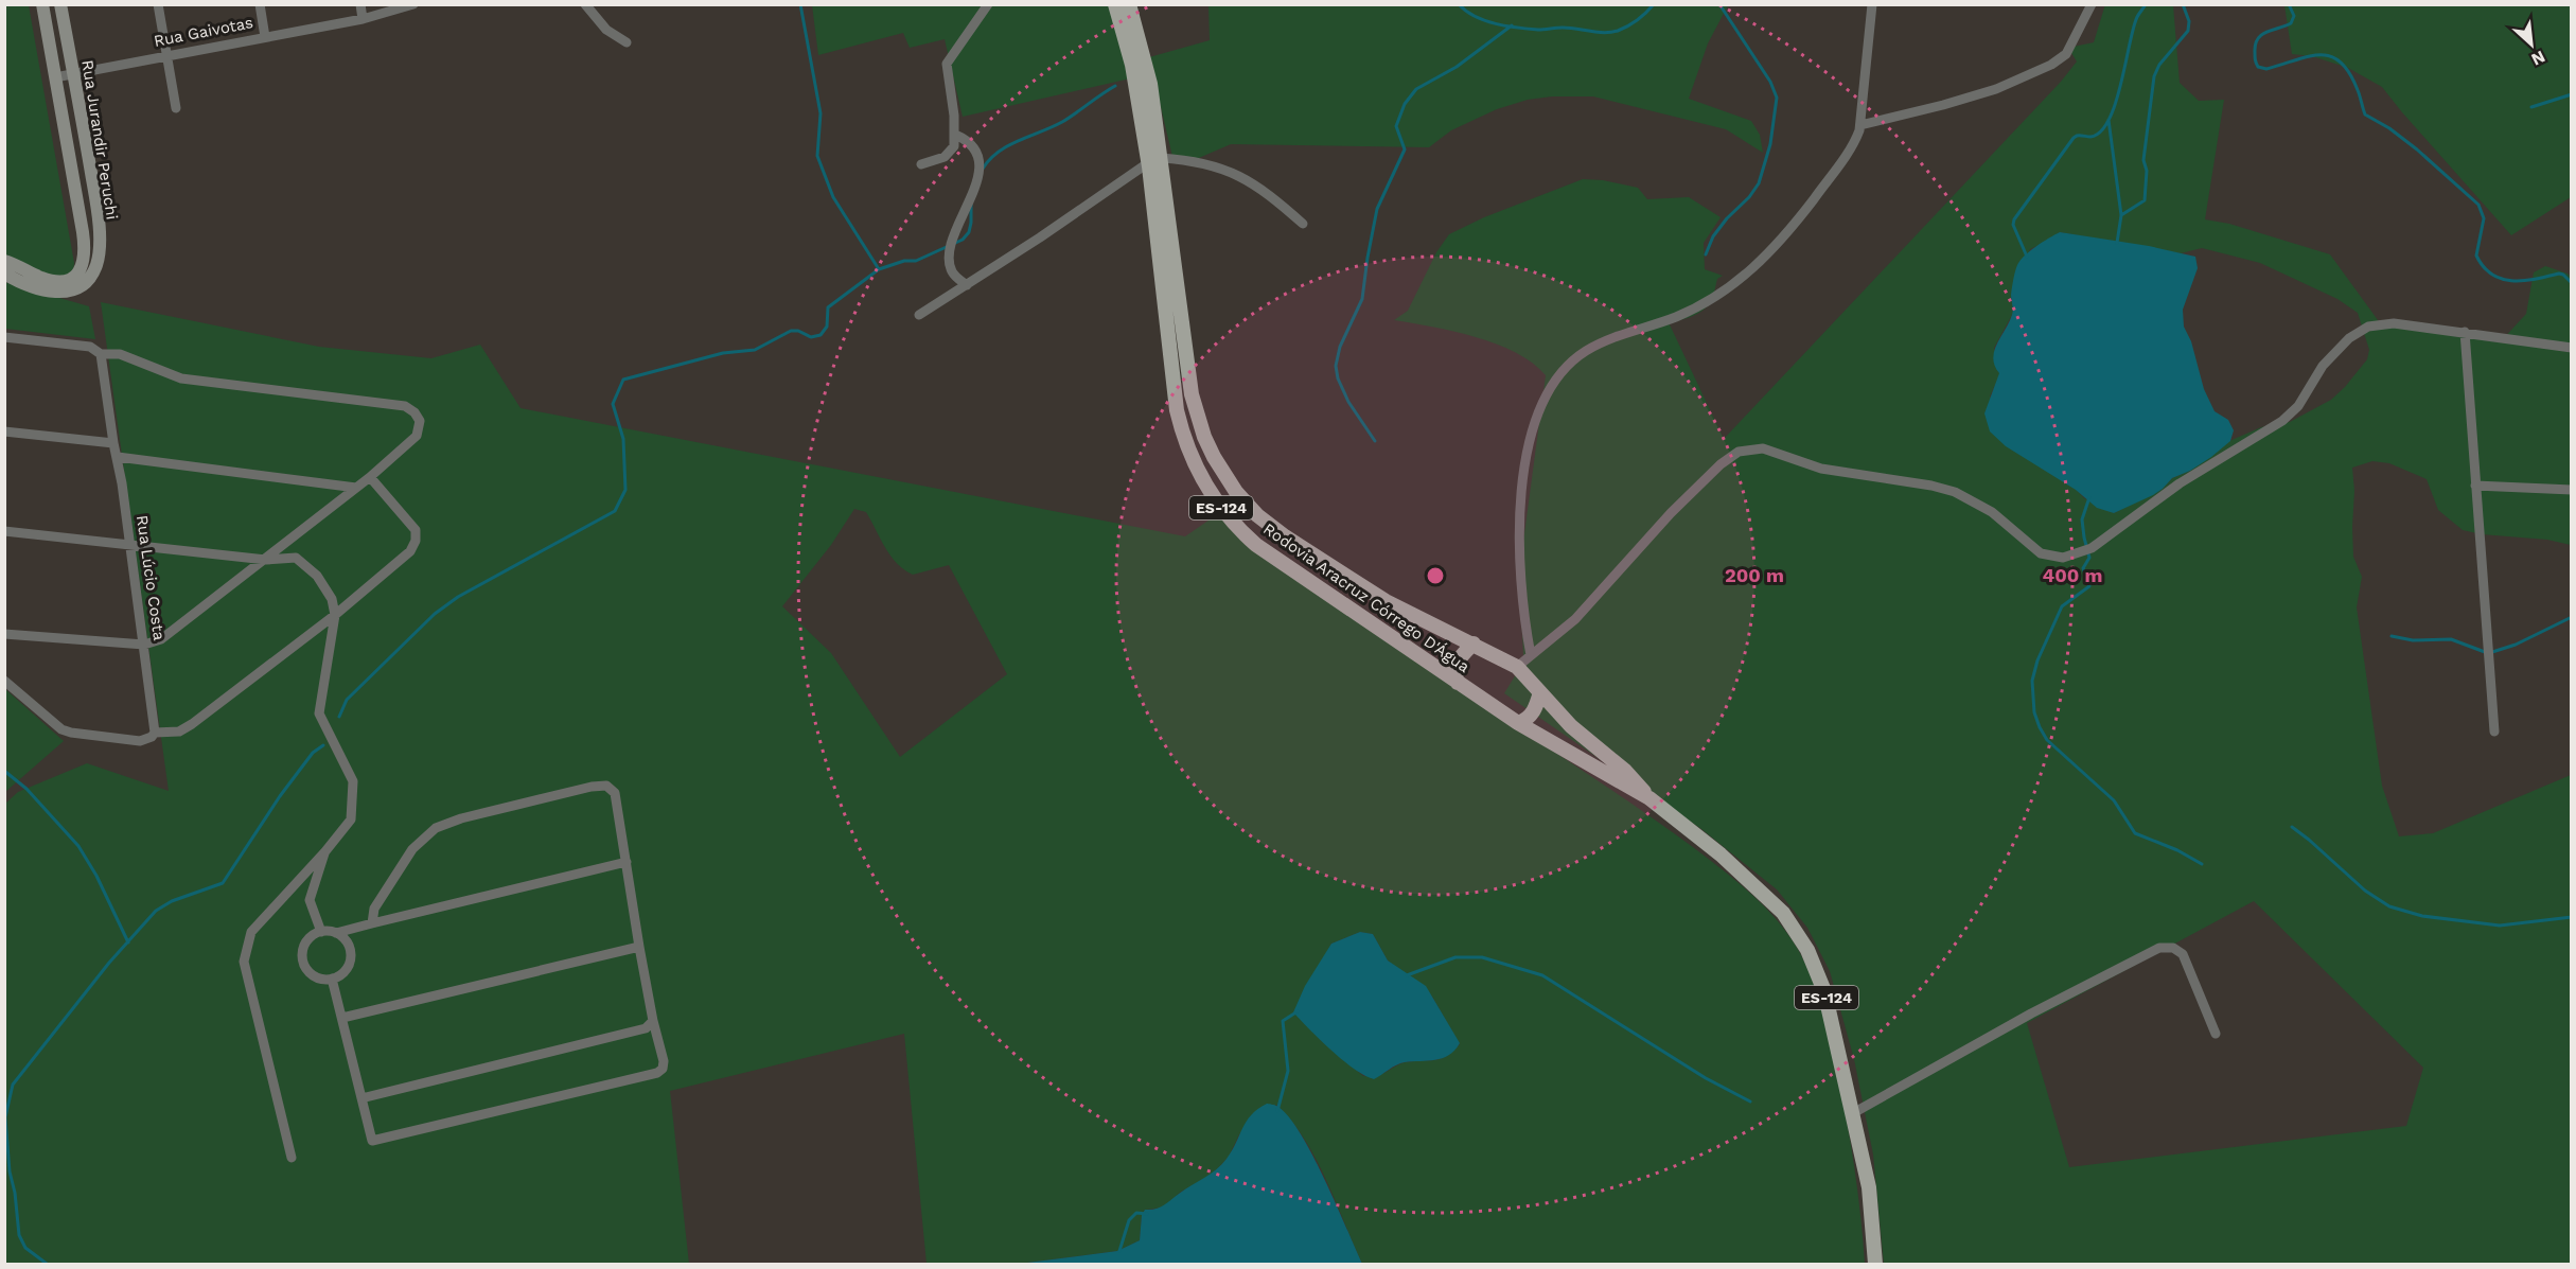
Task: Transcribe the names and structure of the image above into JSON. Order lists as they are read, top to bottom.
{
  "streets": {
    "main road": ["ES-124", "Rodovia Aracruz Córrego D'Água"],
    "street": ["Rua Gaivotas", "Rua Jurandir Peruchi", "Rua Lúcio Costa"]
  },
  "crossings": [
    ["Rua Gaivotas", "Rua Jurandir Peruchi"]
  ],
  "north": "bottom right",
  "rings": ["200 m", "400 m"]
}
